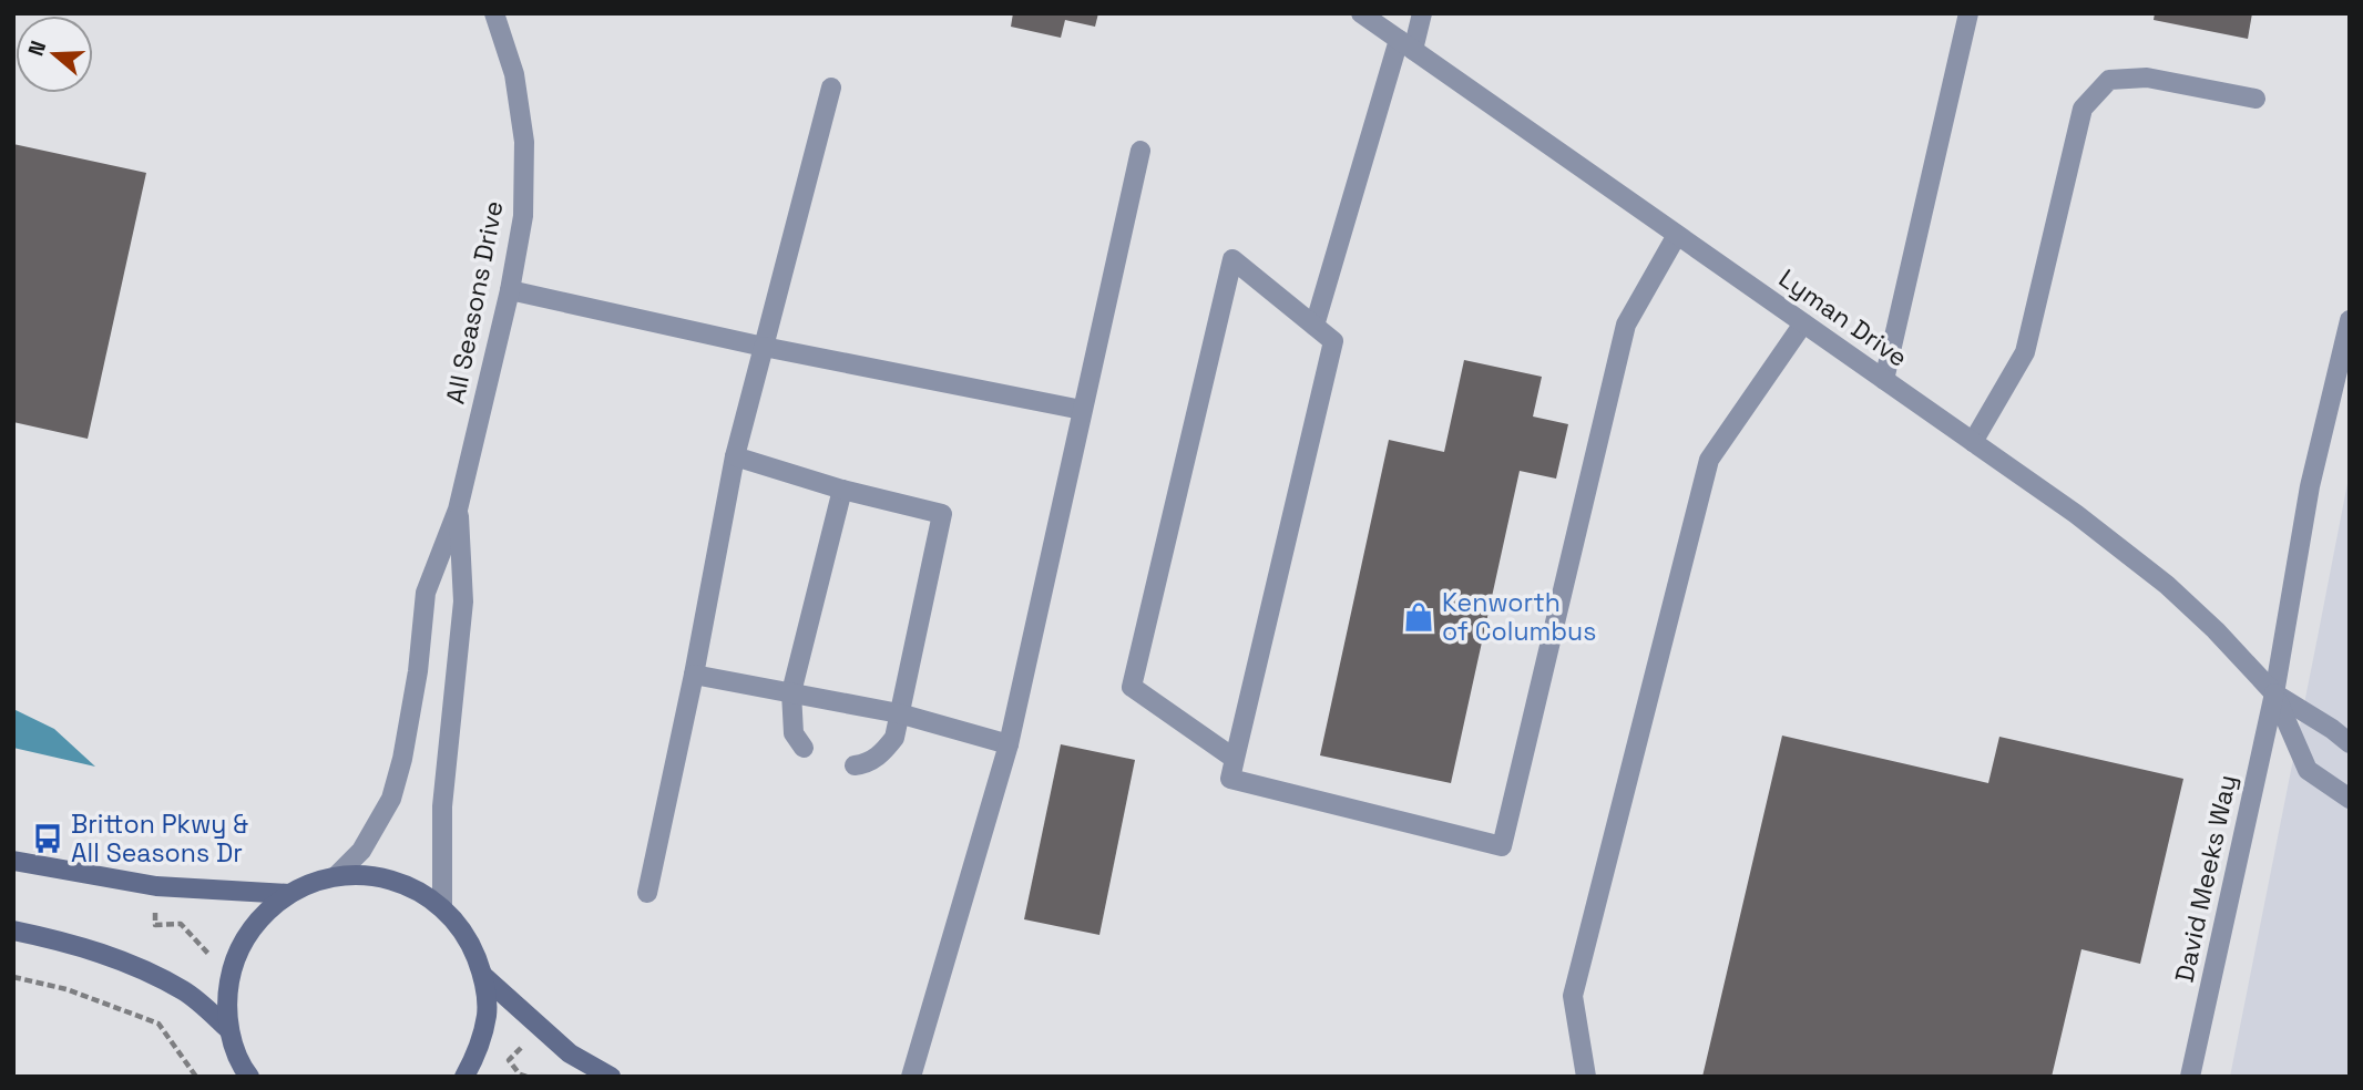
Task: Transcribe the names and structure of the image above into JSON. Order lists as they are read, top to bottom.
{
  "streets": {
    "street": ["All Seasons Drive", "Lyman Drive", "David Meeks Way"]
  },
  "crossings": [
    ["Lyman Drive", "David Meeks Way"]
  ],
  "places": {
    "shop": ["Kenworth of Columbus"],
    "bus stop": ["Britton Pkwy & All Seasons Dr"]
  },
  "north": "left"
}
